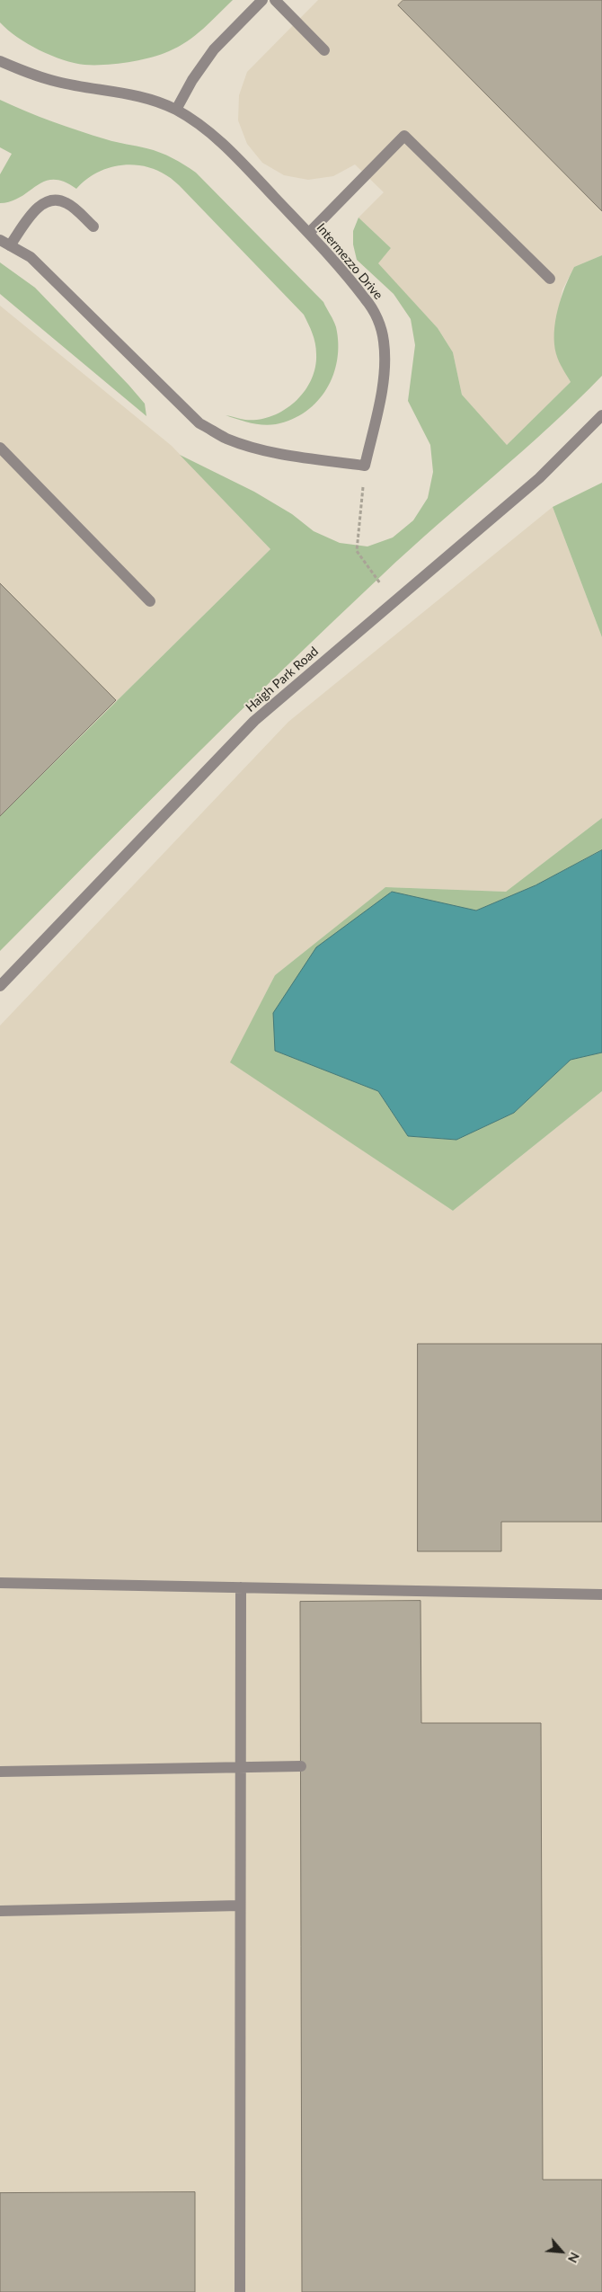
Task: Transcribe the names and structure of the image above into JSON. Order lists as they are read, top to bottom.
{
  "streets": {
    "street": ["Intermezzo Drive", "Haigh Park Road"]
  },
  "north": "bottom right"
}
